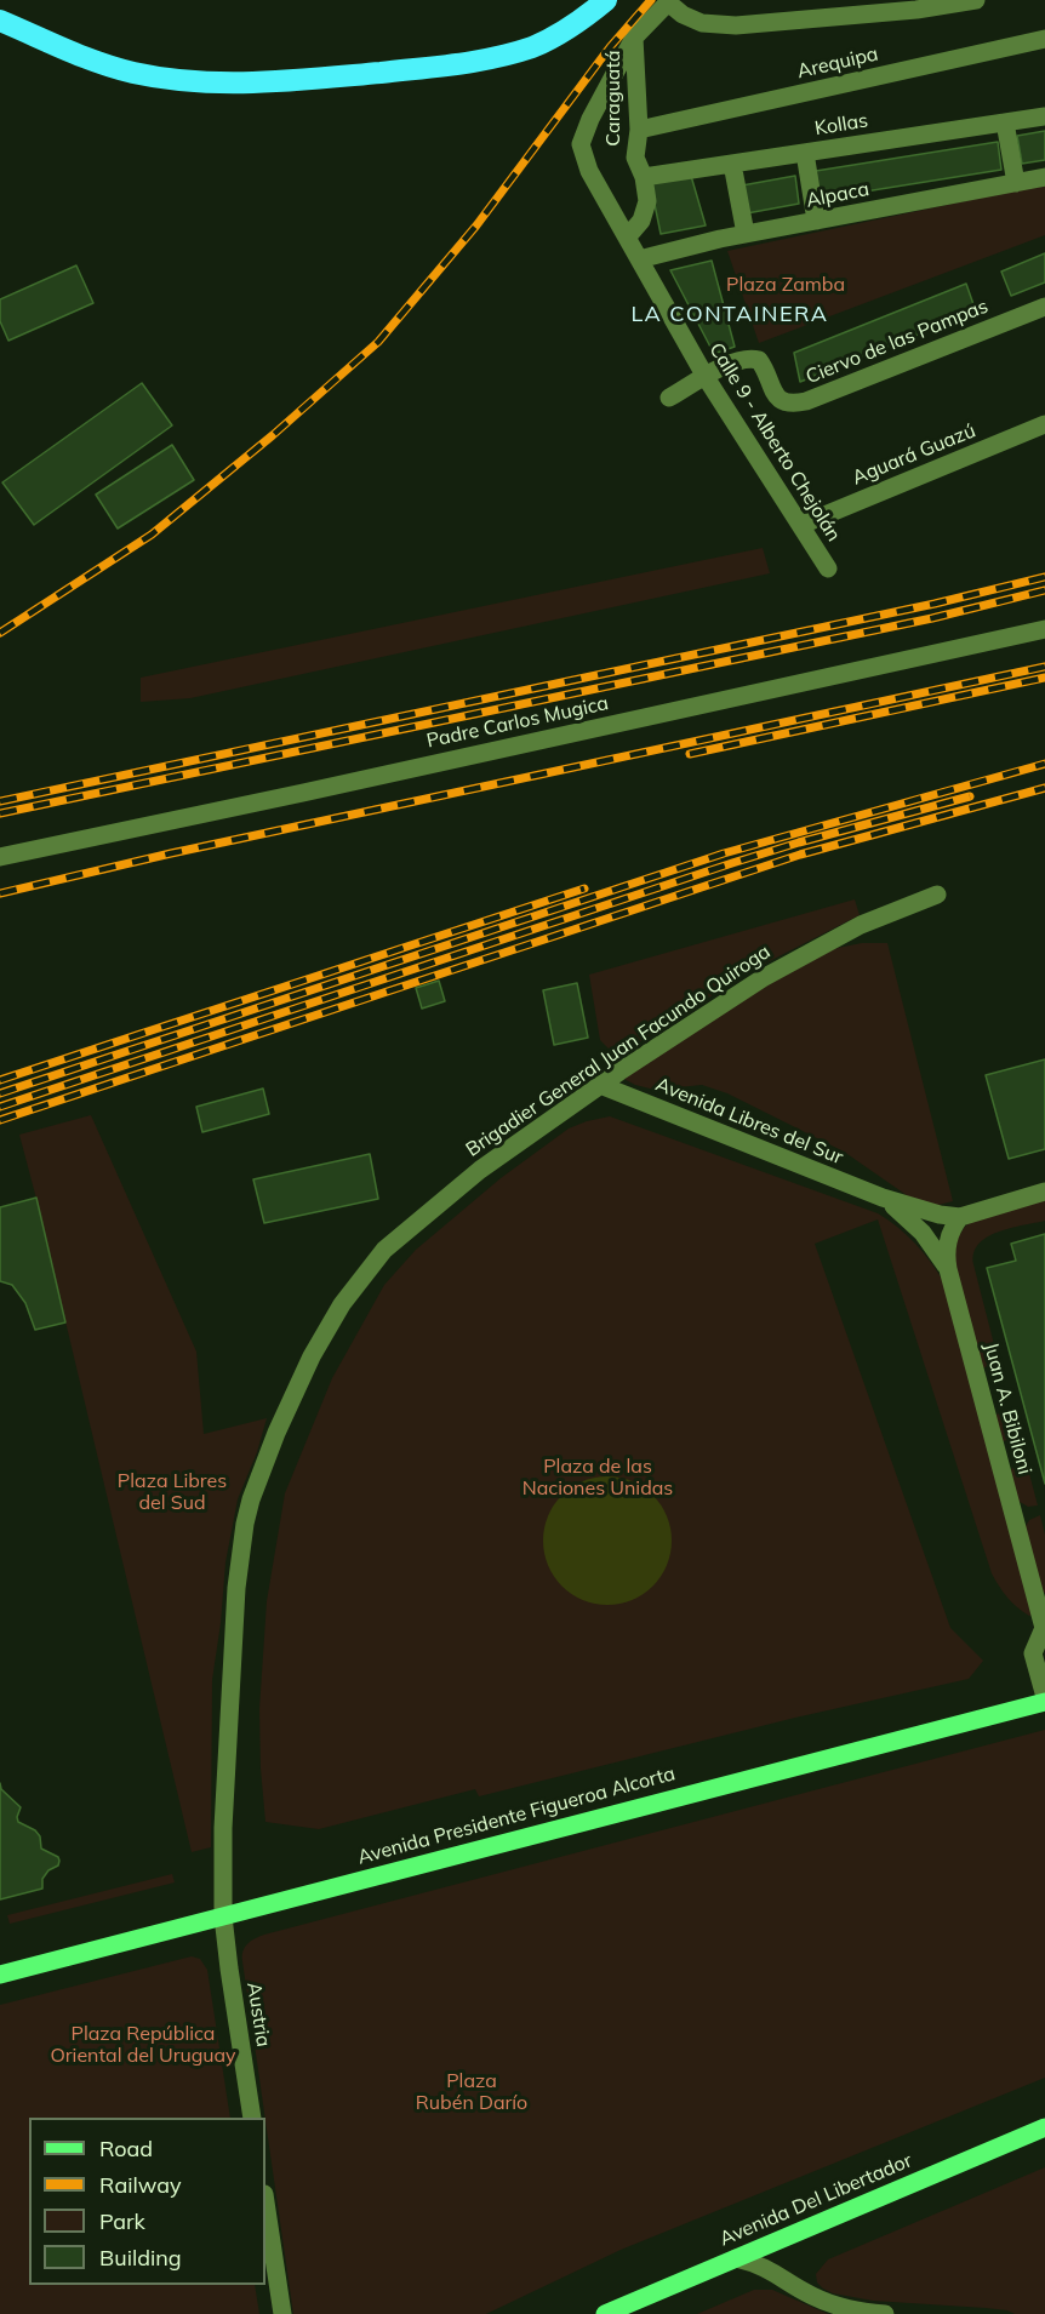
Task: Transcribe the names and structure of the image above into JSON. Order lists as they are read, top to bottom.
{
  "streets": {
    "main road": ["Avenida Presidente Figueroa Alcorta", "Avenida Del Libertador"],
    "street": [
      "Arequipa",
      "Caraguatá",
      "Kollas",
      "Alpaca",
      "Ciervo de las Pampas",
      "Calle 9 - Alberto Chejolán",
      "Aguará Guazú",
      "Padre Carlos Mugica",
      "Brigadier General Juan Facundo Quiroga",
      "Avenida Libres del Sur",
      "Juan A. Bibiloni",
      "Austria"
    ]
  },
  "crossings": [
    ["Arequipa", "Caraguatá"],
    ["Caraguatá", "Kollas"],
    ["Caraguatá", "Calle 9 - Alberto Chejolán"],
    ["Alpaca", "Calle 9 - Alberto Chejolán"],
    ["Ciervo de las Pampas", "Calle 9 - Alberto Chejolán"],
    ["Calle 9 - Alberto Chejolán", "Aguará Guazú"],
    ["Brigadier General Juan Facundo Quiroga", "Avenida Libres del Sur"],
    ["Brigadier General Juan Facundo Quiroga", "Avenida Presidente Figueroa Alcorta"],
    ["Brigadier General Juan Facundo Quiroga", "Austria"],
    ["Avenida Libres del Sur", "Juan A. Bibiloni"],
    ["Juan A. Bibiloni", "Avenida Presidente Figueroa Alcorta"],
    ["Avenida Presidente Figueroa Alcorta", "Austria"]
  ],
  "districts": ["LA CONTAINERA"],
  "parks": [
    "Plaza Zamba",
    "Plaza de las Naciones Unidas",
    "Plaza Libres del Sud",
    "Plaza República Oriental del Uruguay",
    "Plaza Rubén Darío"
  ],
  "legend": [
    "Road",
    "Railway",
    "Park",
    "Building"
  ]
}
